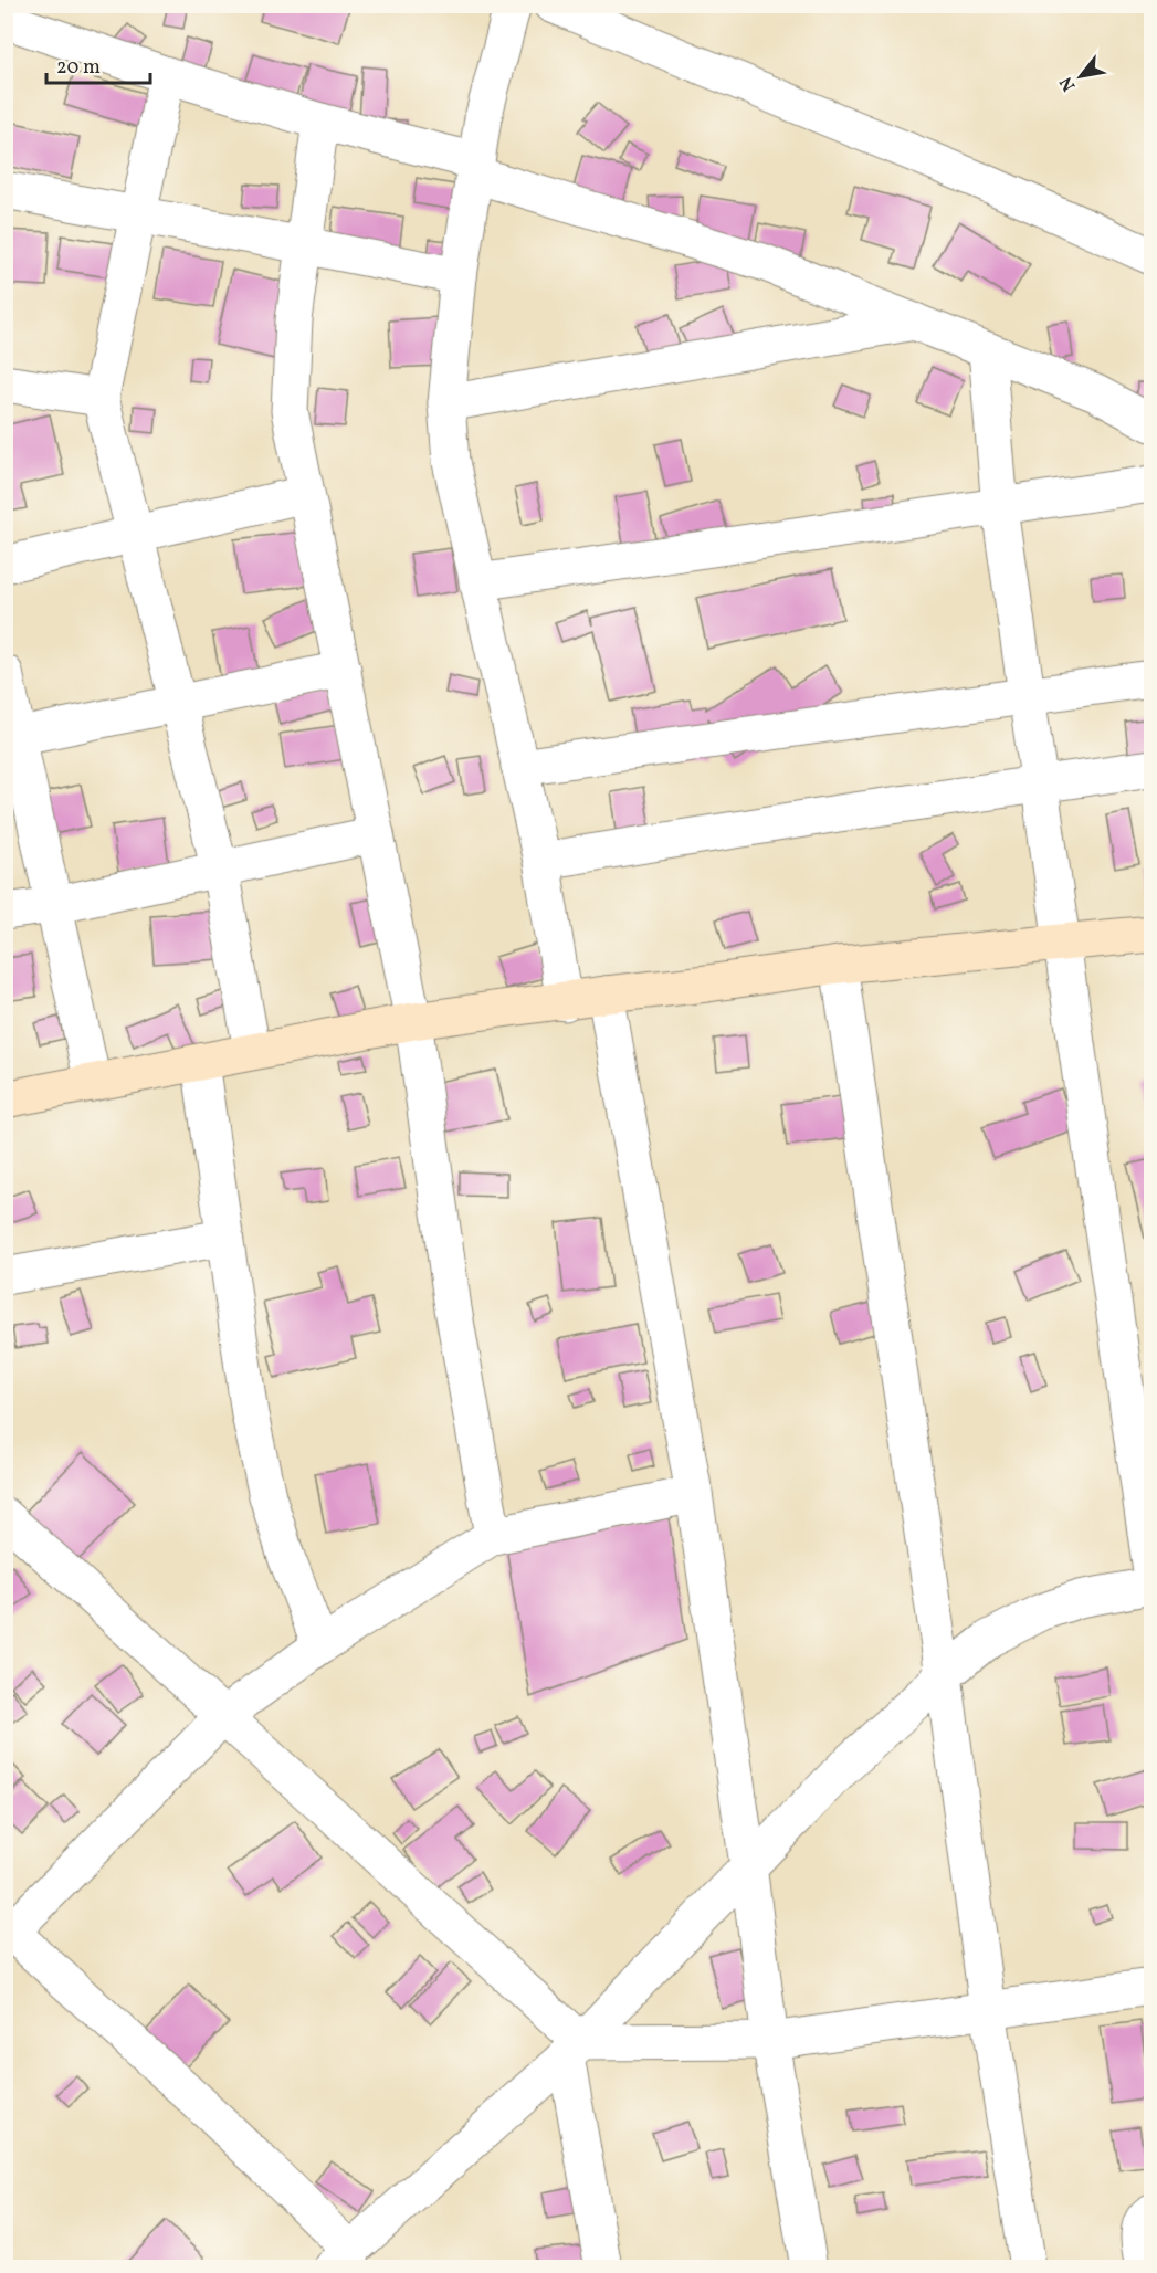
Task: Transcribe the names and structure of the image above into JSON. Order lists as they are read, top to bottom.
{
  "scale_bar": "20 m",
  "north": "bottom left"
}
